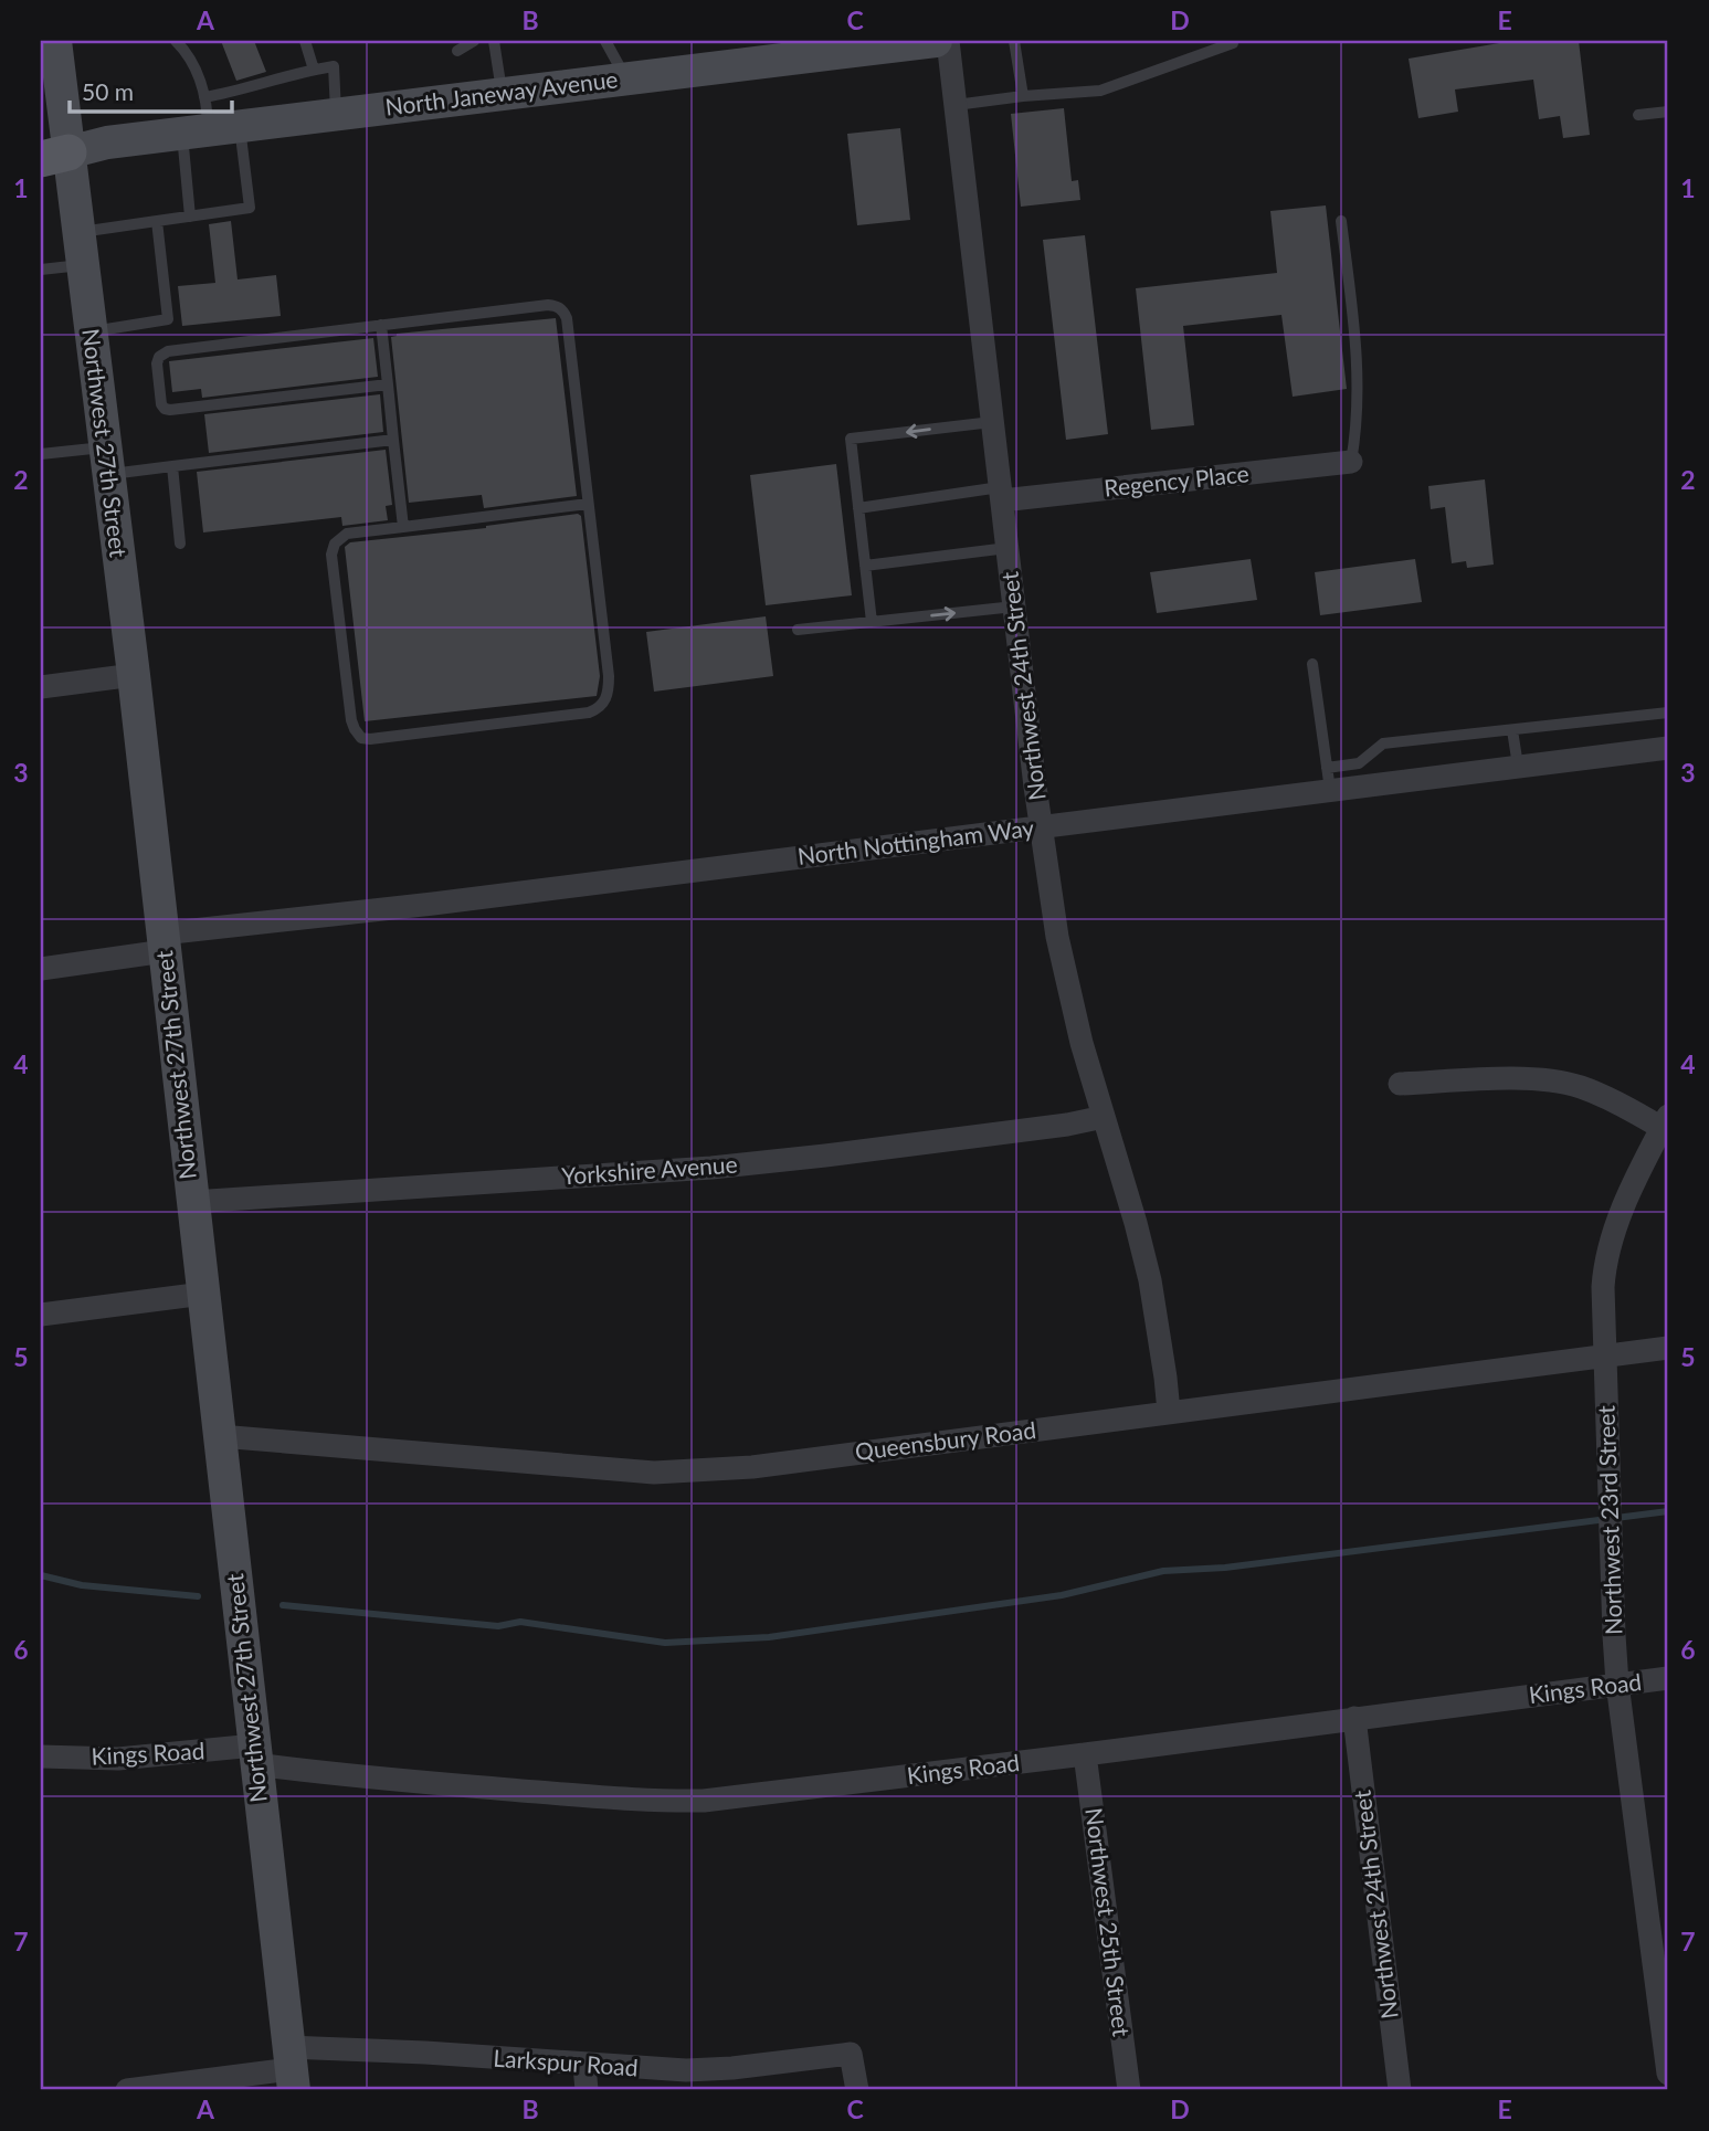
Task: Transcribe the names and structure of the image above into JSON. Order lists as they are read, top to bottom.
{
  "streets": {
    "main road": ["North Janeway Avenue", "Northwest 27th Street"],
    "street": [
      "Regency Place",
      "Northwest 24th Street",
      "North Nottingham Way",
      "Yorkshire Avenue",
      "Queensbury Road",
      "Northwest 23rd Street",
      "Kings Road",
      "Northwest 25th Street",
      "Larkspur Road"
    ]
  },
  "crossings": [
    ["North Janeway Avenue", "Northwest 27th Street"],
    ["Northwest 27th Street", "North Nottingham Way"],
    ["Northwest 27th Street", "Yorkshire Avenue"],
    ["Northwest 27th Street", "Queensbury Road"],
    ["Northwest 27th Street", "Kings Road"],
    ["Northwest 27th Street", "Larkspur Road"],
    ["Regency Place", "Northwest 24th Street"],
    ["Northwest 24th Street", "North Nottingham Way"],
    ["Northwest 24th Street", "Yorkshire Avenue"],
    ["Northwest 24th Street", "Queensbury Road"],
    ["Northwest 24th Street", "Kings Road"],
    ["Queensbury Road", "Northwest 23rd Street"],
    ["Northwest 23rd Street", "Kings Road"],
    ["Kings Road", "Northwest 25th Street"]
  ],
  "scale_bar": "50 m",
  "grid": {
    "columns": [
      "A",
      "B",
      "C",
      "D",
      "E"
    ],
    "rows": [
      "1",
      "2",
      "3",
      "4",
      "5",
      "6",
      "7"
    ]
  }
}
